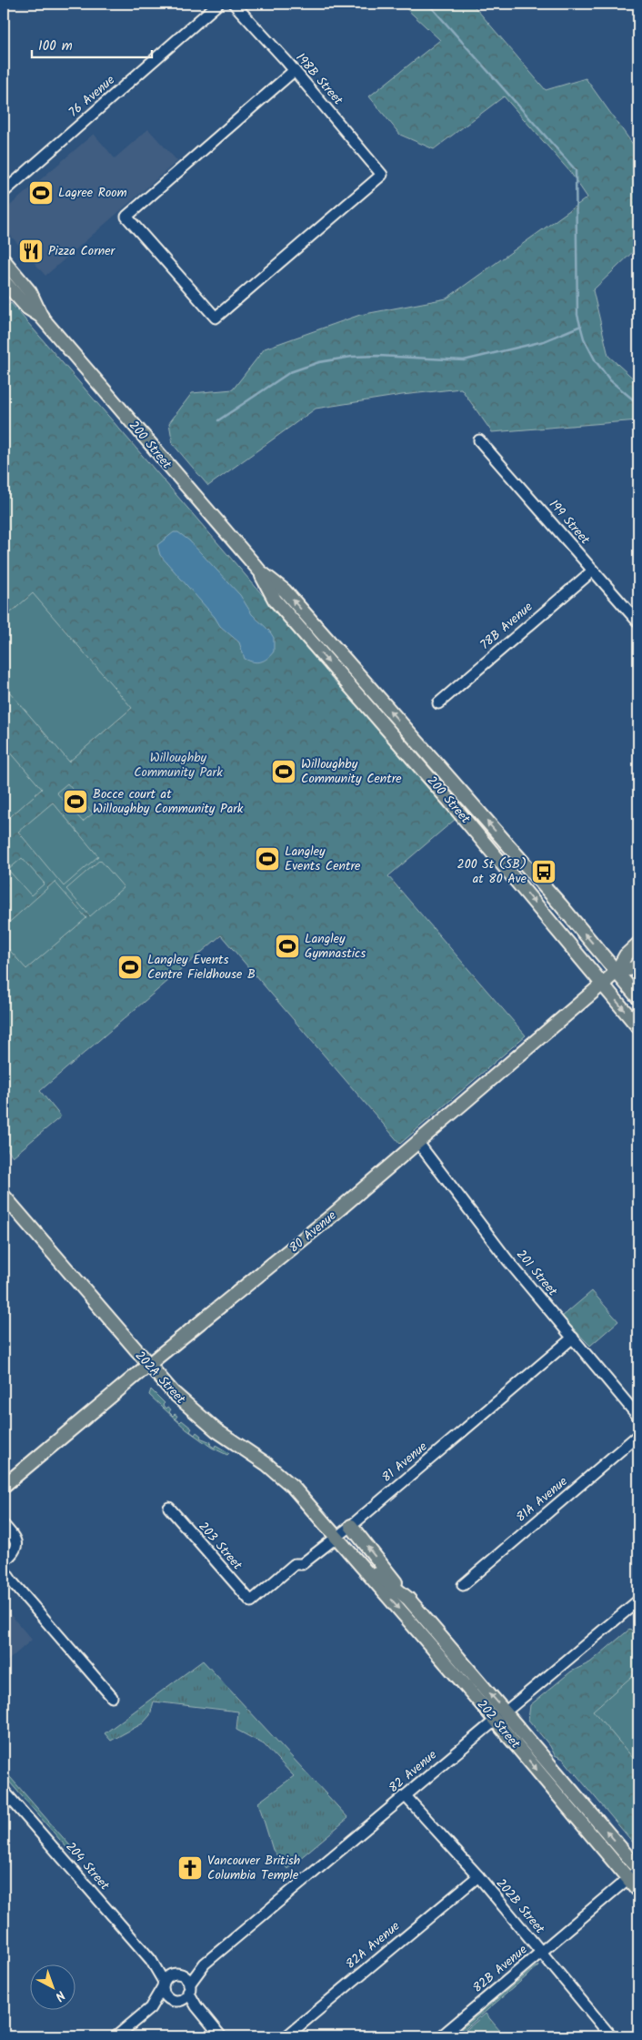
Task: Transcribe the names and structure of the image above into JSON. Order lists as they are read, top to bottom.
{
  "streets": {
    "main road": [
      "200 Street",
      "80 Avenue",
      "202A Street",
      "202 Street"
    ],
    "street": [
      "198B Street",
      "76 Avenue",
      "199 Street",
      "78B Avenue",
      "201 Street",
      "81 Avenue",
      "81A Avenue",
      "203 Street",
      "82 Avenue",
      "204 Street",
      "202B Street",
      "82A Avenue",
      "82B Avenue"
    ]
  },
  "crossings": [
    ["200 Street", "80 Avenue"],
    ["199 Street", "78B Avenue"],
    ["80 Avenue", "201 Street"],
    ["80 Avenue", "202A Street"],
    ["201 Street", "81 Avenue"],
    ["202A Street", "81 Avenue"],
    ["202A Street", "202 Street"],
    ["81 Avenue", "203 Street"],
    ["81 Avenue", "202 Street"],
    ["202 Street", "82 Avenue"],
    ["202 Street", "82B Avenue"],
    ["82 Avenue", "204 Street"],
    ["82 Avenue", "202B Street"],
    ["202B Street", "82A Avenue"],
    ["202B Street", "82B Avenue"]
  ],
  "parks": ["Willoughby Community Park"],
  "places": {
    "sports": [
      "Lagree Room",
      "Willoughby Community Centre",
      "Bocce court at Willoughby Community Park",
      "Langley Events Centre",
      "Langley Gymnastics",
      "Langley Events Centre Fieldhouse B"
    ],
    "restaurant": ["Pizza Corner"],
    "bus stop": ["200 St (SB) at 80 Ave"],
    "church": ["Vancouver British Columbia Temple"]
  },
  "scale_bar": "100 m",
  "north": "bottom right"
}
